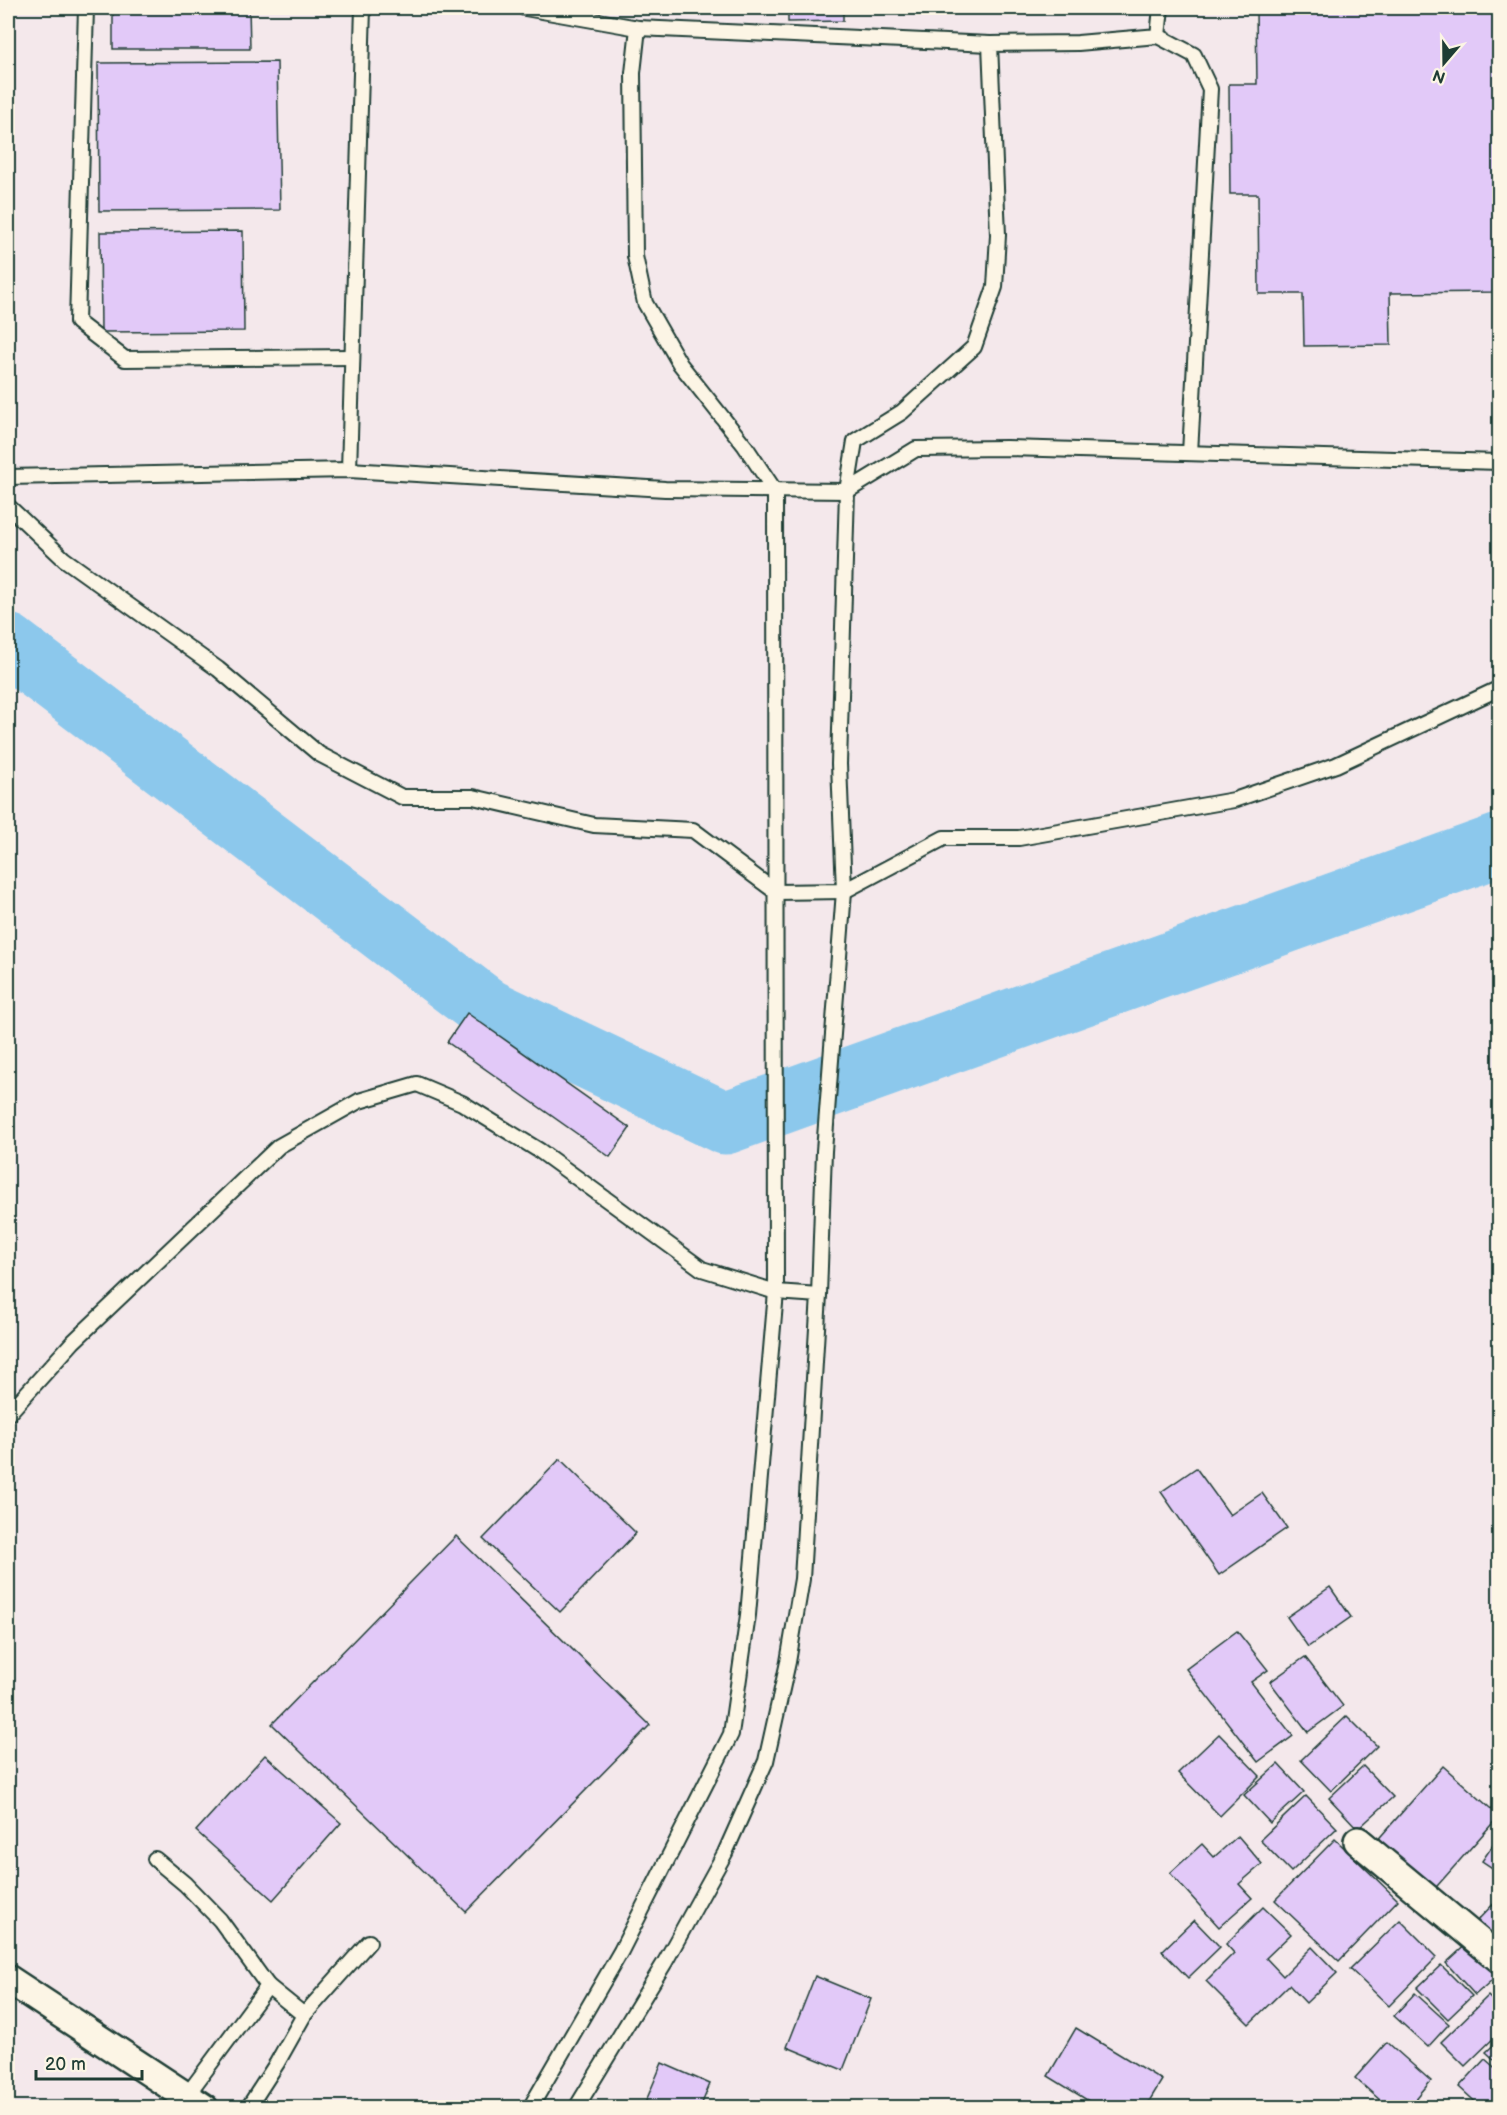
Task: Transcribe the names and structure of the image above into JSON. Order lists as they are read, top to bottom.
{
  "scale_bar": "20 m",
  "north": "bottom"
}
